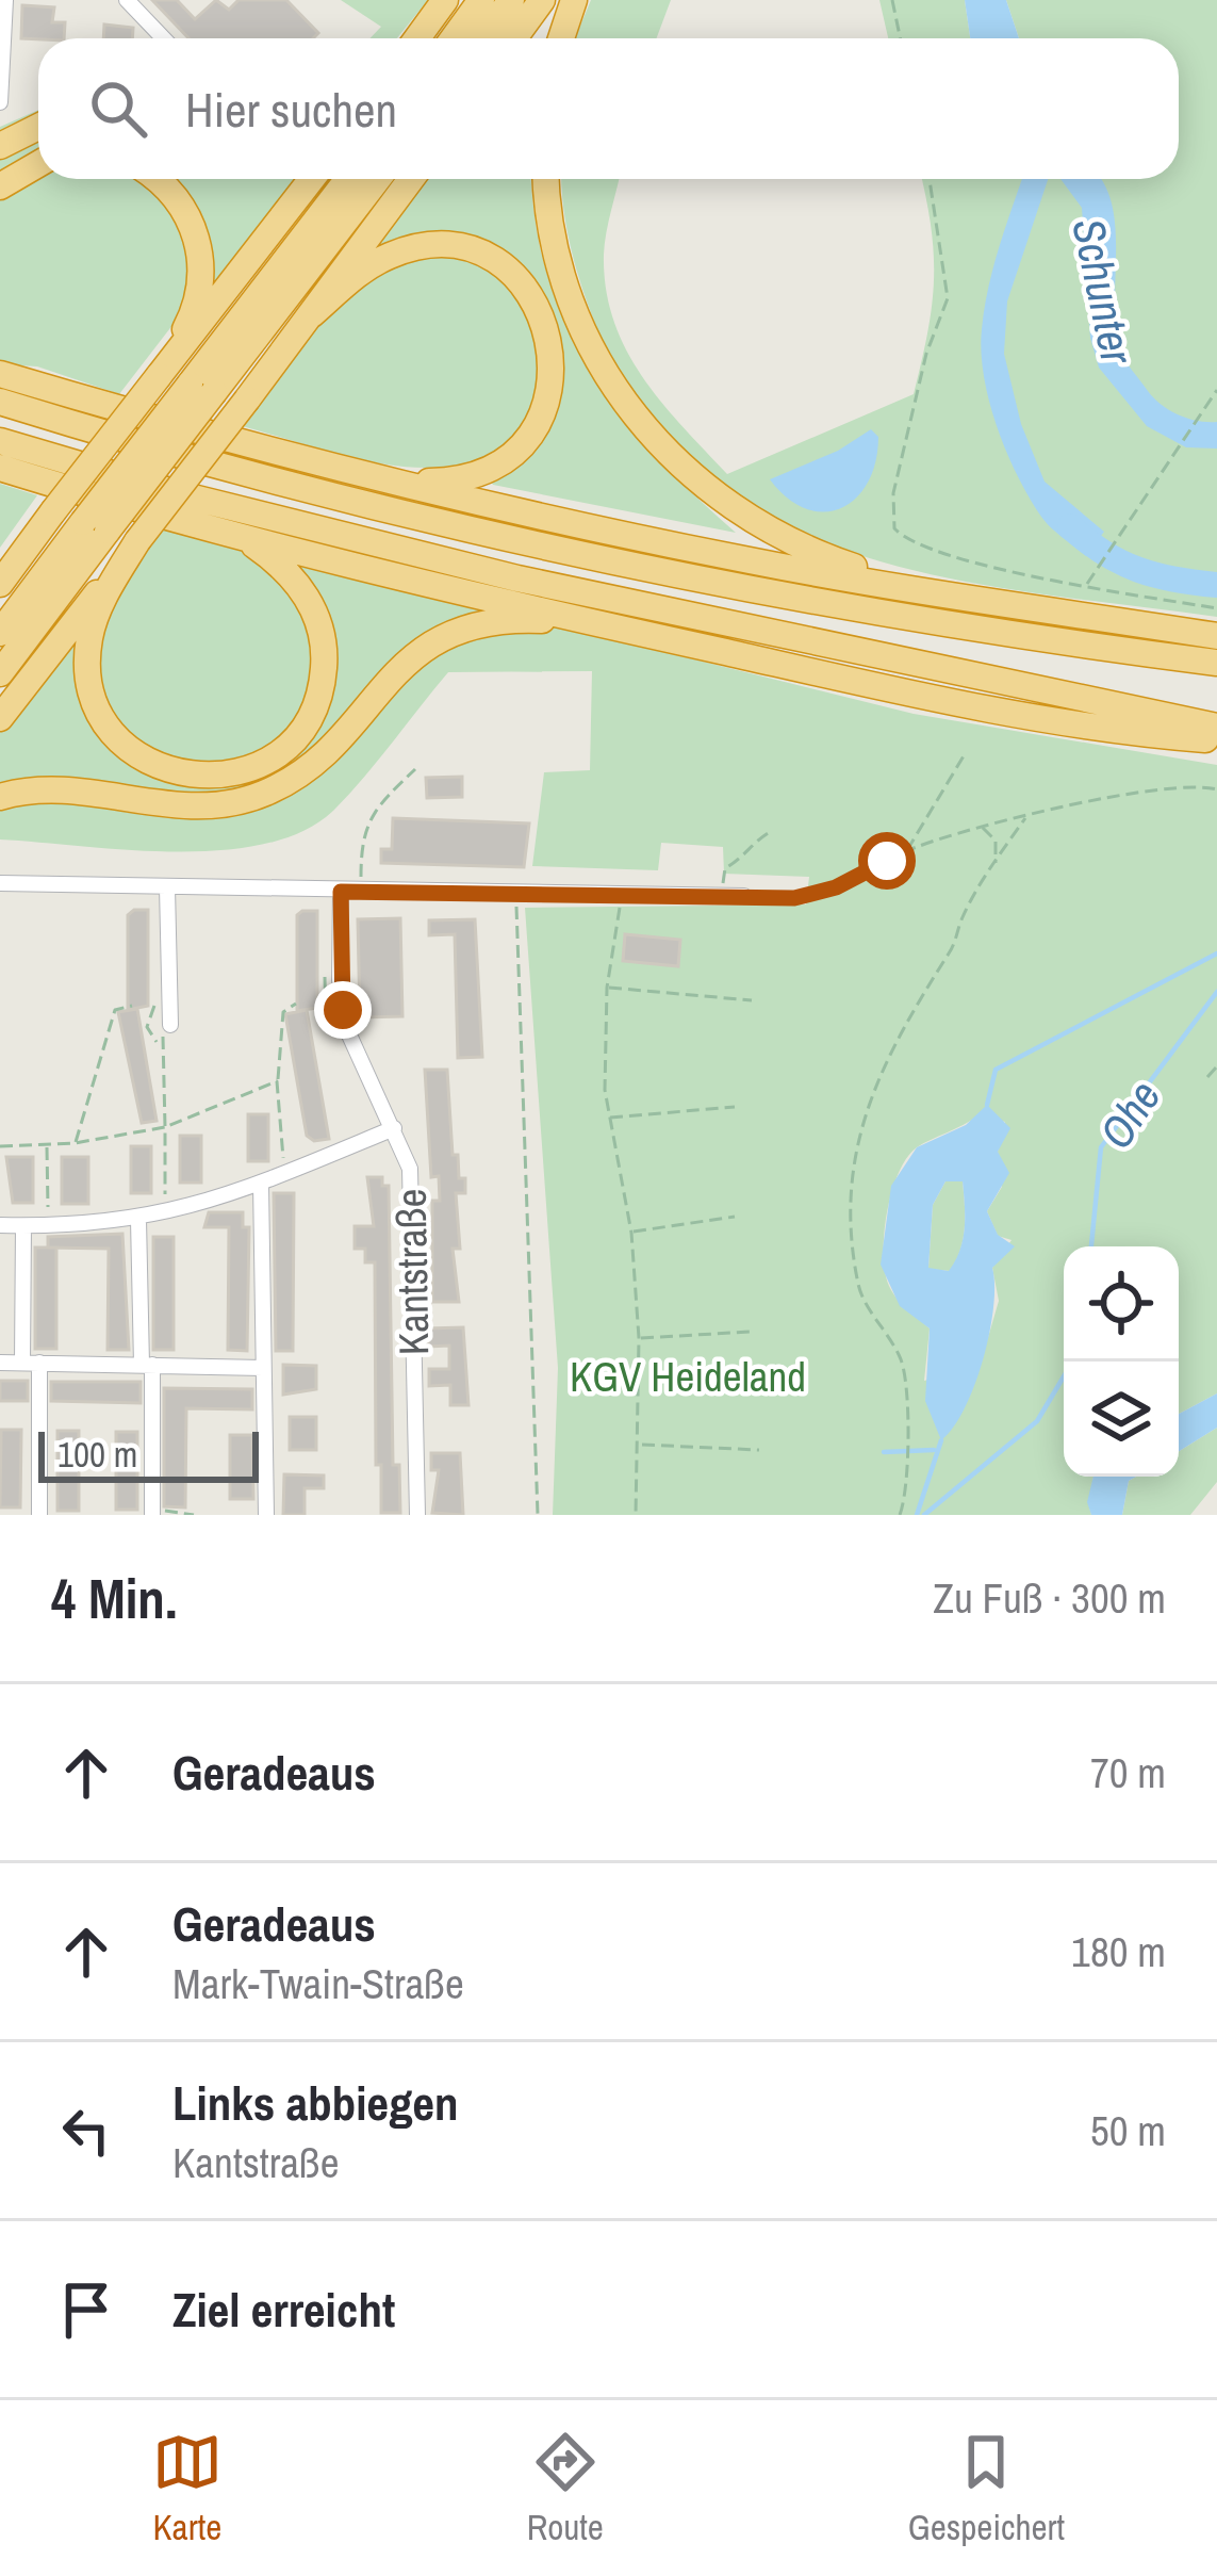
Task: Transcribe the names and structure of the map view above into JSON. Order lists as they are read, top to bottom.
{
  "streets": {
    "street": ["Kantstraße"]
  },
  "water": ["Schunter", "Ohe"],
  "parks": ["KGV Heideland"],
  "scale_bar": "100 m",
  "page": {
    "search": "Hier suchen",
    "scale": "100 m",
    "heading": ["4 Min.", "Zu Fuß · 300 m"],
    "list": [
      ["Geradeaus", "70 m"],
      ["Geradeaus", "Mark-Twain-Straße", "180 m"],
      ["Links abbiegen", "Kantstraße", "50 m"],
      "Ziel erreicht"
    ],
    "nav": ["Karte", "Route", "Gespeichert"]
  }
}
